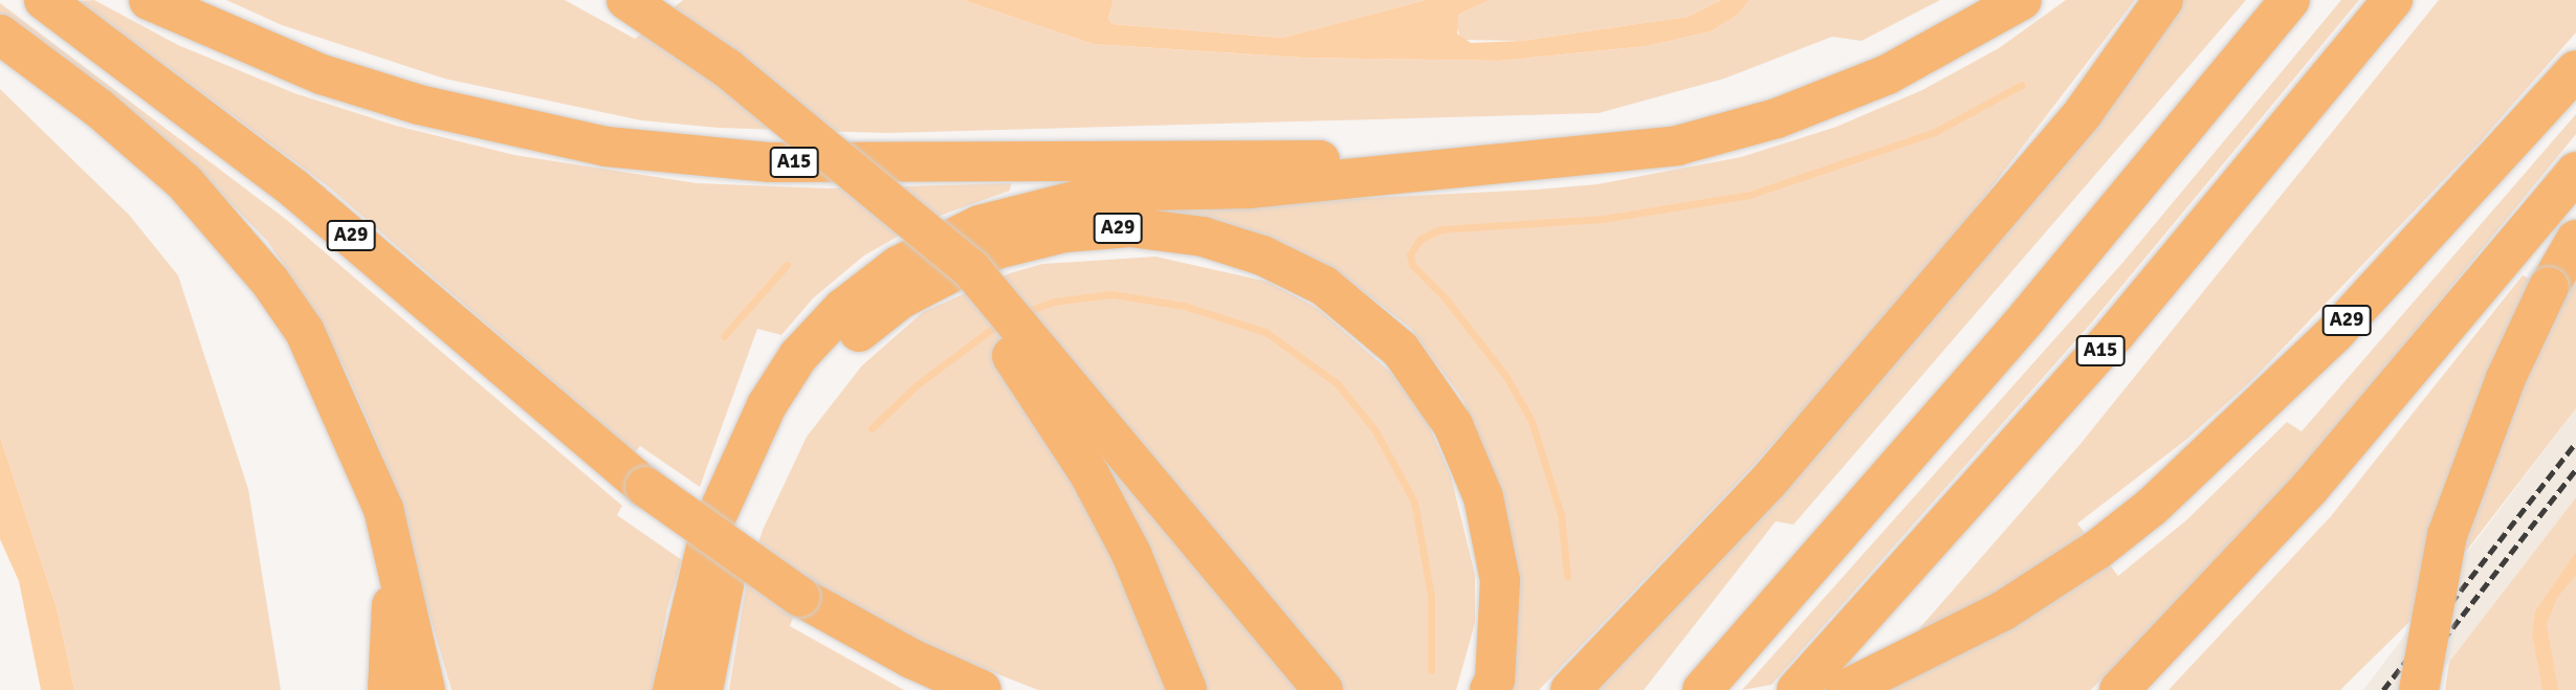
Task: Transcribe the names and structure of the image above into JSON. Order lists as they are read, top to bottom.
{
  "streets": {
    "highway": ["A15", "A29"]
  }
}
